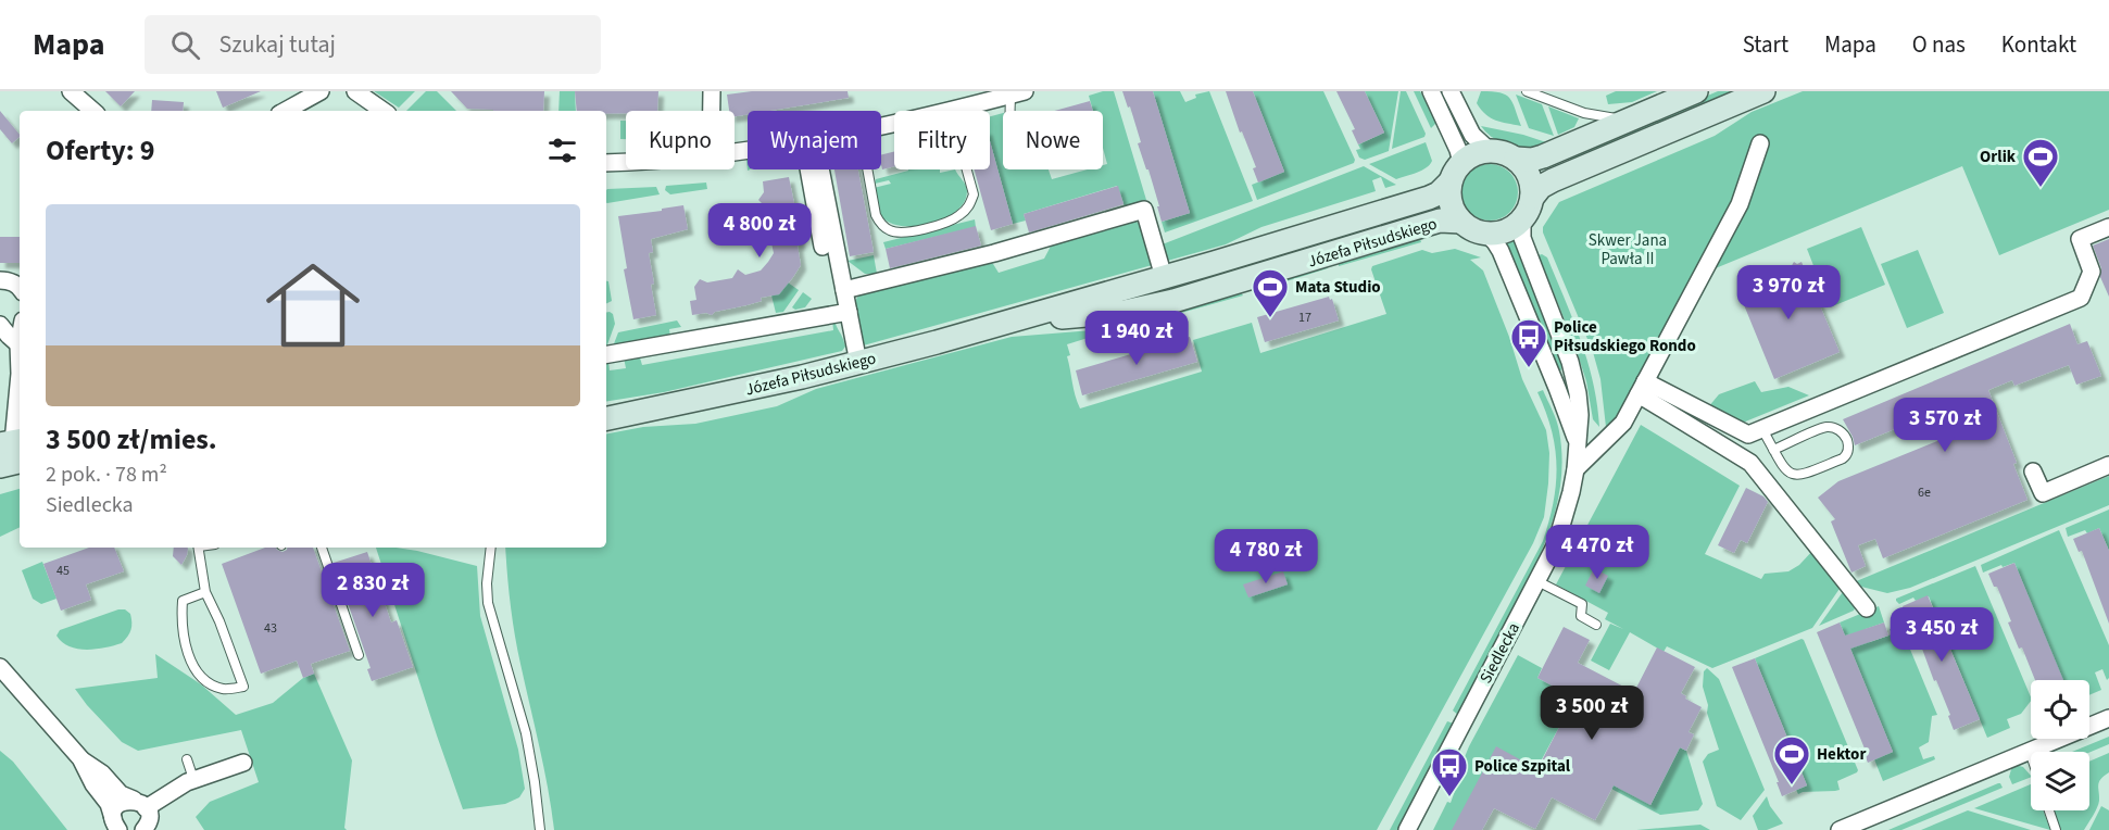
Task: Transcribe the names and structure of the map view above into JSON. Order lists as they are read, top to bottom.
{
  "streets": {
    "street": ["Józefa Piłsudskiego", "Siedlecka"]
  },
  "crossings": [
    ["Józefa Piłsudskiego", "Siedlecka"]
  ],
  "parks": ["Skwer Jana Pawła II"],
  "places": {
    "sports": ["Orlik", "Mata Studio", "Hektor"],
    "bus stop": ["Police Piłsudskiego Rondo", "Police Szpital"]
  },
  "house_numbers": [
    "17",
    "6e",
    "45",
    "43"
  ],
  "page": {
    "header": "Mapa",
    "search": "Szukaj tutaj",
    "nav": [
      "Start",
      "Mapa",
      "O nas",
      "Kontakt"
    ],
    "chip": [
      "Kupno",
      "Wynajem",
      "Filtry",
      "Nowe"
    ],
    "heading": "Oferty: 9",
    "list": [
      {
        "name": "3 500 zł/mies.",
        "note": "2 pok. · 78 m² · Siedlecka"
      }
    ],
    "price": [
      "4 800 zł",
      "3 970 zł",
      "1 940 zł",
      "3 570 zł",
      "4 470 zł",
      "4 780 zł",
      "2 830 zł",
      "3 450 zł",
      "3 500 zł"
    ]
  }
}
